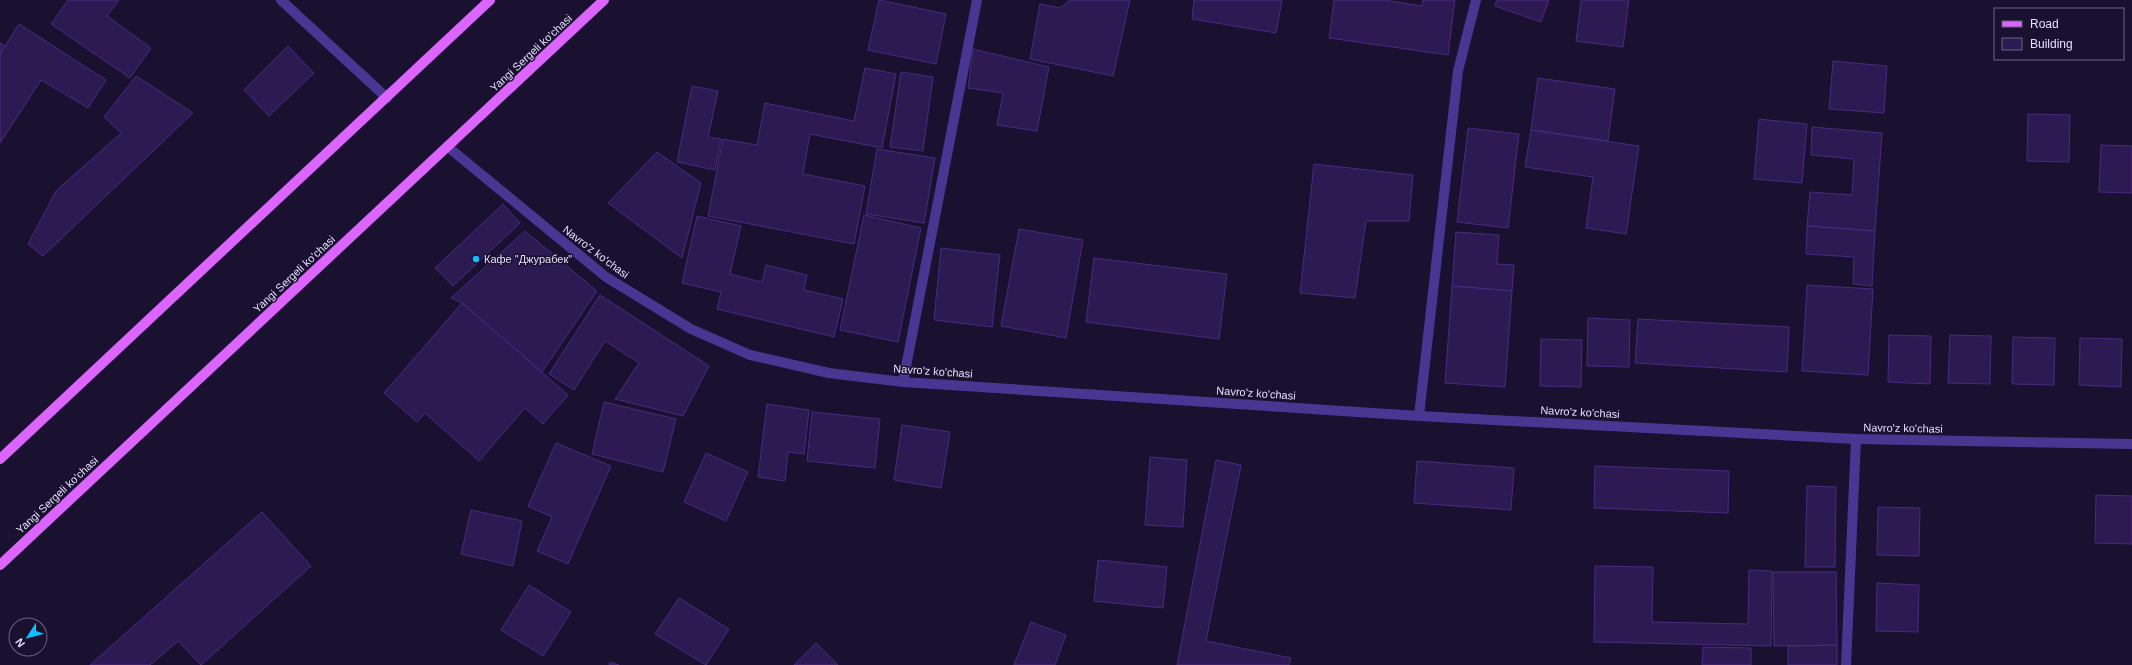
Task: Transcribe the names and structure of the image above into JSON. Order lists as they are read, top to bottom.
{
  "streets": {
    "main road": ["Yangi Sergeli ko'chasi"],
    "street": ["Navro'z ko'chasi"]
  },
  "crossings": [
    ["Yangi Sergeli ko'chasi", "Navro'z ko'chasi"]
  ],
  "places": ["Кафе \"Джурабек\""],
  "legend": ["Road", "Building"],
  "north": "bottom left"
}
